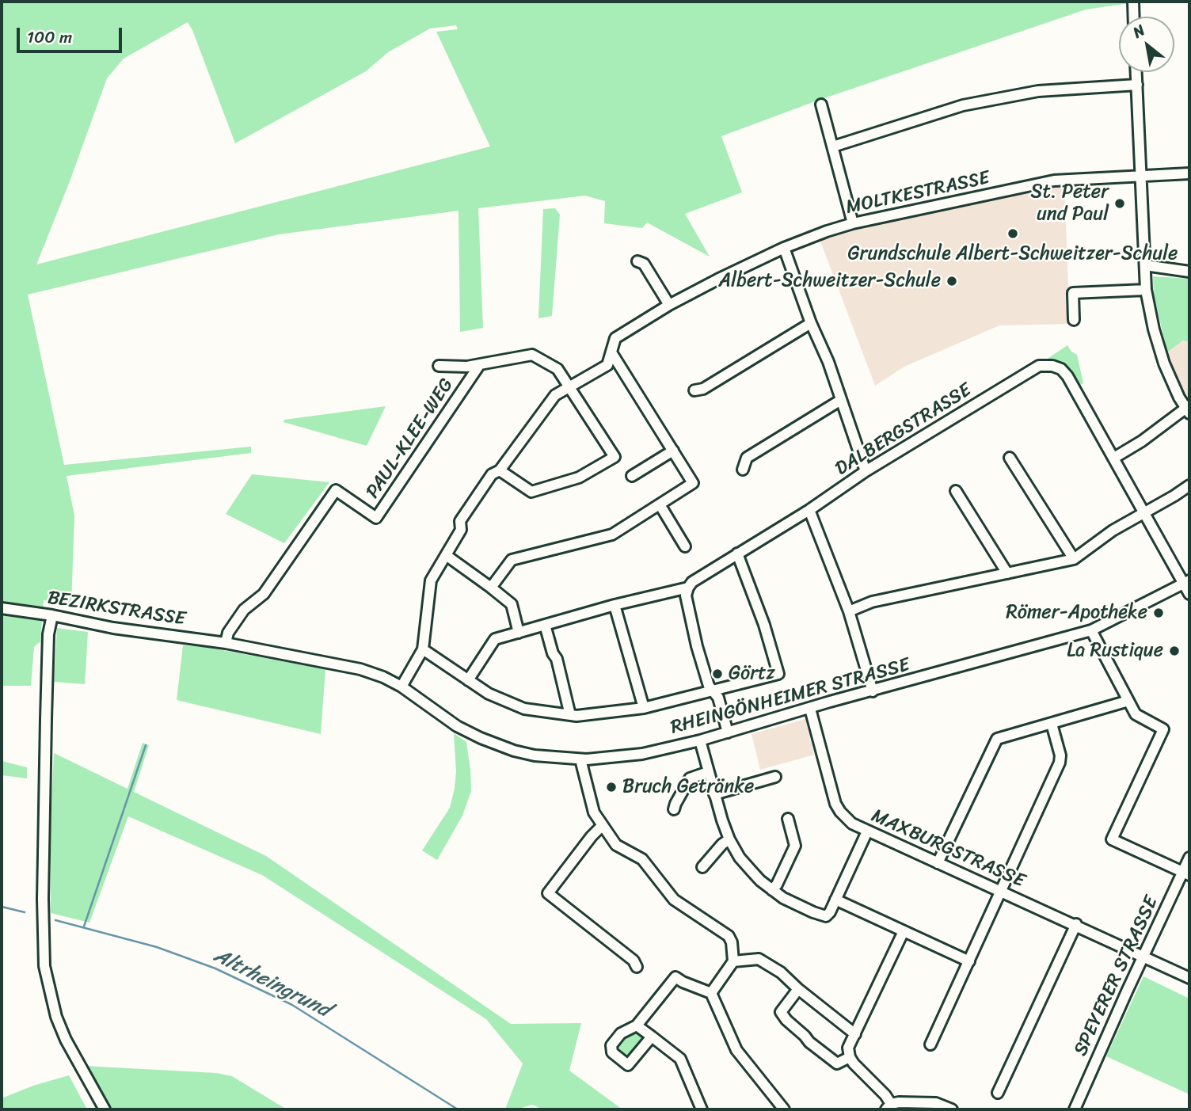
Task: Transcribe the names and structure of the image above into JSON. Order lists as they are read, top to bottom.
{
  "streets": {
    "street": [
      "MOLTKESTRASSE",
      "DALBERGSTRASSE",
      "PAUL-KLEE-WEG",
      "BEZIRKSTRASSE",
      "RHEINGÖNHEIMER STRASSE",
      "MAXBURGSTRASSE",
      "SPEYERER STRASSE"
    ]
  },
  "crossings": [
    ["MOLTKESTRASSE", "PAUL-KLEE-WEG"],
    ["DALBERGSTRASSE", "RHEINGÖNHEIMER STRASSE"],
    ["PAUL-KLEE-WEG", "BEZIRKSTRASSE"],
    ["BEZIRKSTRASSE", "RHEINGÖNHEIMER STRASSE"],
    ["RHEINGÖNHEIMER STRASSE", "MAXBURGSTRASSE"],
    ["MAXBURGSTRASSE", "SPEYERER STRASSE"]
  ],
  "water": ["Altrheingrund"],
  "places": [
    "St. Peter und Paul",
    "Grundschule Albert-Schweitzer-Schule",
    "Albert-Schweitzer-Schule",
    "Römer-Apotheke",
    "La Rustique",
    "Görtz",
    "Bruch Getränke"
  ],
  "scale_bar": "100 m",
  "north": "top left"
}
